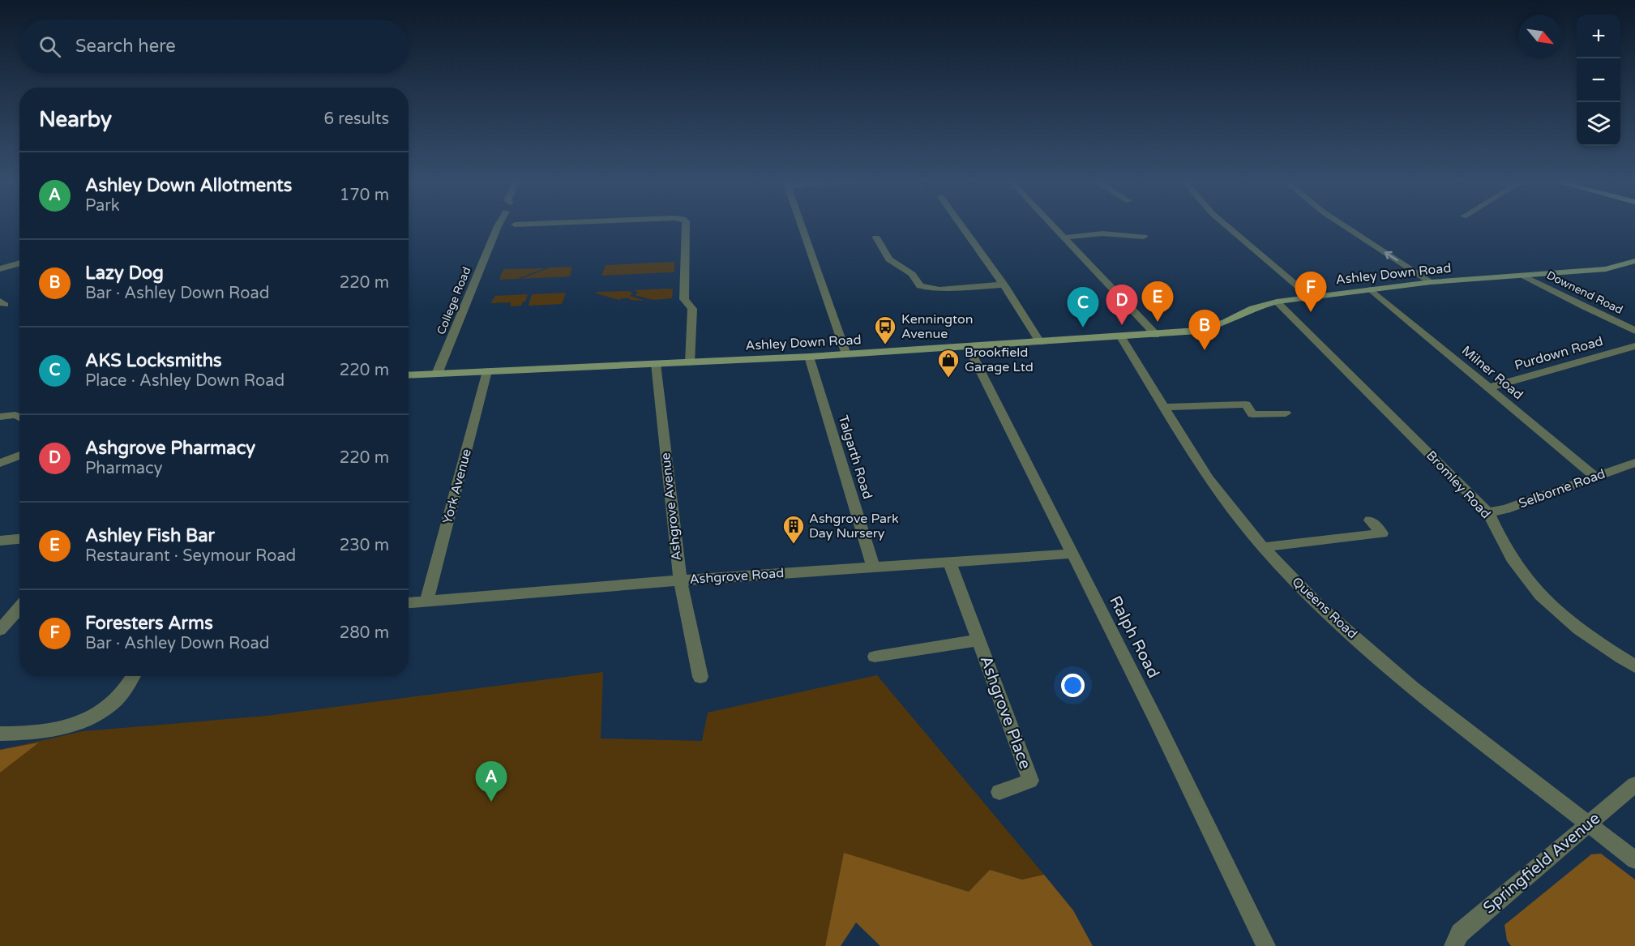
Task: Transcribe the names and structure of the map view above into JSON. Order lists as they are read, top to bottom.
{
  "streets": {
    "main road": ["Ashley Down Road"],
    "street": [
      "Downend Road",
      "College Road",
      "Purdown Road",
      "Milner Road",
      "Talgarth Road",
      "Bromley Road",
      "York Avenue",
      "Selborne Road",
      "Ashgrove Avenue",
      "Ashgrove Road",
      "Queens Road",
      "Ralph Road",
      "Ashgrove Place",
      "Springfield Avenue"
    ]
  },
  "crossings": [
    ["Ashley Down Road", "Downend Road"],
    ["Ashley Down Road", "College Road"],
    ["Ashley Down Road", "Milner Road"],
    ["Ashley Down Road", "Talgarth Road"],
    ["Ashley Down Road", "Bromley Road"],
    ["Ashley Down Road", "York Avenue"],
    ["Ashley Down Road", "Ashgrove Avenue"],
    ["Ashley Down Road", "Queens Road"],
    ["Ashley Down Road", "Ralph Road"],
    ["Purdown Road", "Milner Road"],
    ["Milner Road", "Selborne Road"],
    ["Talgarth Road", "Ashgrove Road"],
    ["Bromley Road", "Selborne Road"],
    ["York Avenue", "Ashgrove Road"],
    ["Ashgrove Avenue", "Ashgrove Road"],
    ["Ashgrove Road", "Ralph Road"],
    ["Ashgrove Road", "Ashgrove Place"],
    ["Queens Road", "Springfield Avenue"]
  ],
  "places": {
    "bus stop": ["Kennington Avenue"],
    "shop": ["Brookfield Garage Ltd"],
    "building": ["Ashgrove Park Day Nursery"]
  },
  "north": "bottom right",
  "page": {
    "map_buttons": ["+", "−"],
    "search": "Search here",
    "heading": ["Nearby", "6 results"],
    "list": [
      {
        "mark": "A",
        "name": "Ashley Down Allotments",
        "note": "Park",
        "value": "170 m"
      },
      {
        "mark": "B",
        "name": "Lazy Dog",
        "note": "Bar · Ashley Down Road",
        "value": "220 m"
      },
      {
        "mark": "C",
        "name": "AKS Locksmiths",
        "note": "Place · Ashley Down Road",
        "value": "220 m"
      },
      {
        "mark": "D",
        "name": "Ashgrove Pharmacy",
        "note": "Pharmacy",
        "value": "220 m"
      },
      {
        "mark": "E",
        "name": "Ashley Fish Bar",
        "note": "Restaurant · Seymour Road",
        "value": "230 m"
      },
      {
        "mark": "F",
        "name": "Foresters Arms",
        "note": "Bar · Ashley Down Road",
        "value": "280 m"
      }
    ],
    "pins": [
      "F",
      "E",
      "D",
      "C",
      "B",
      "A"
    ]
  }
}
